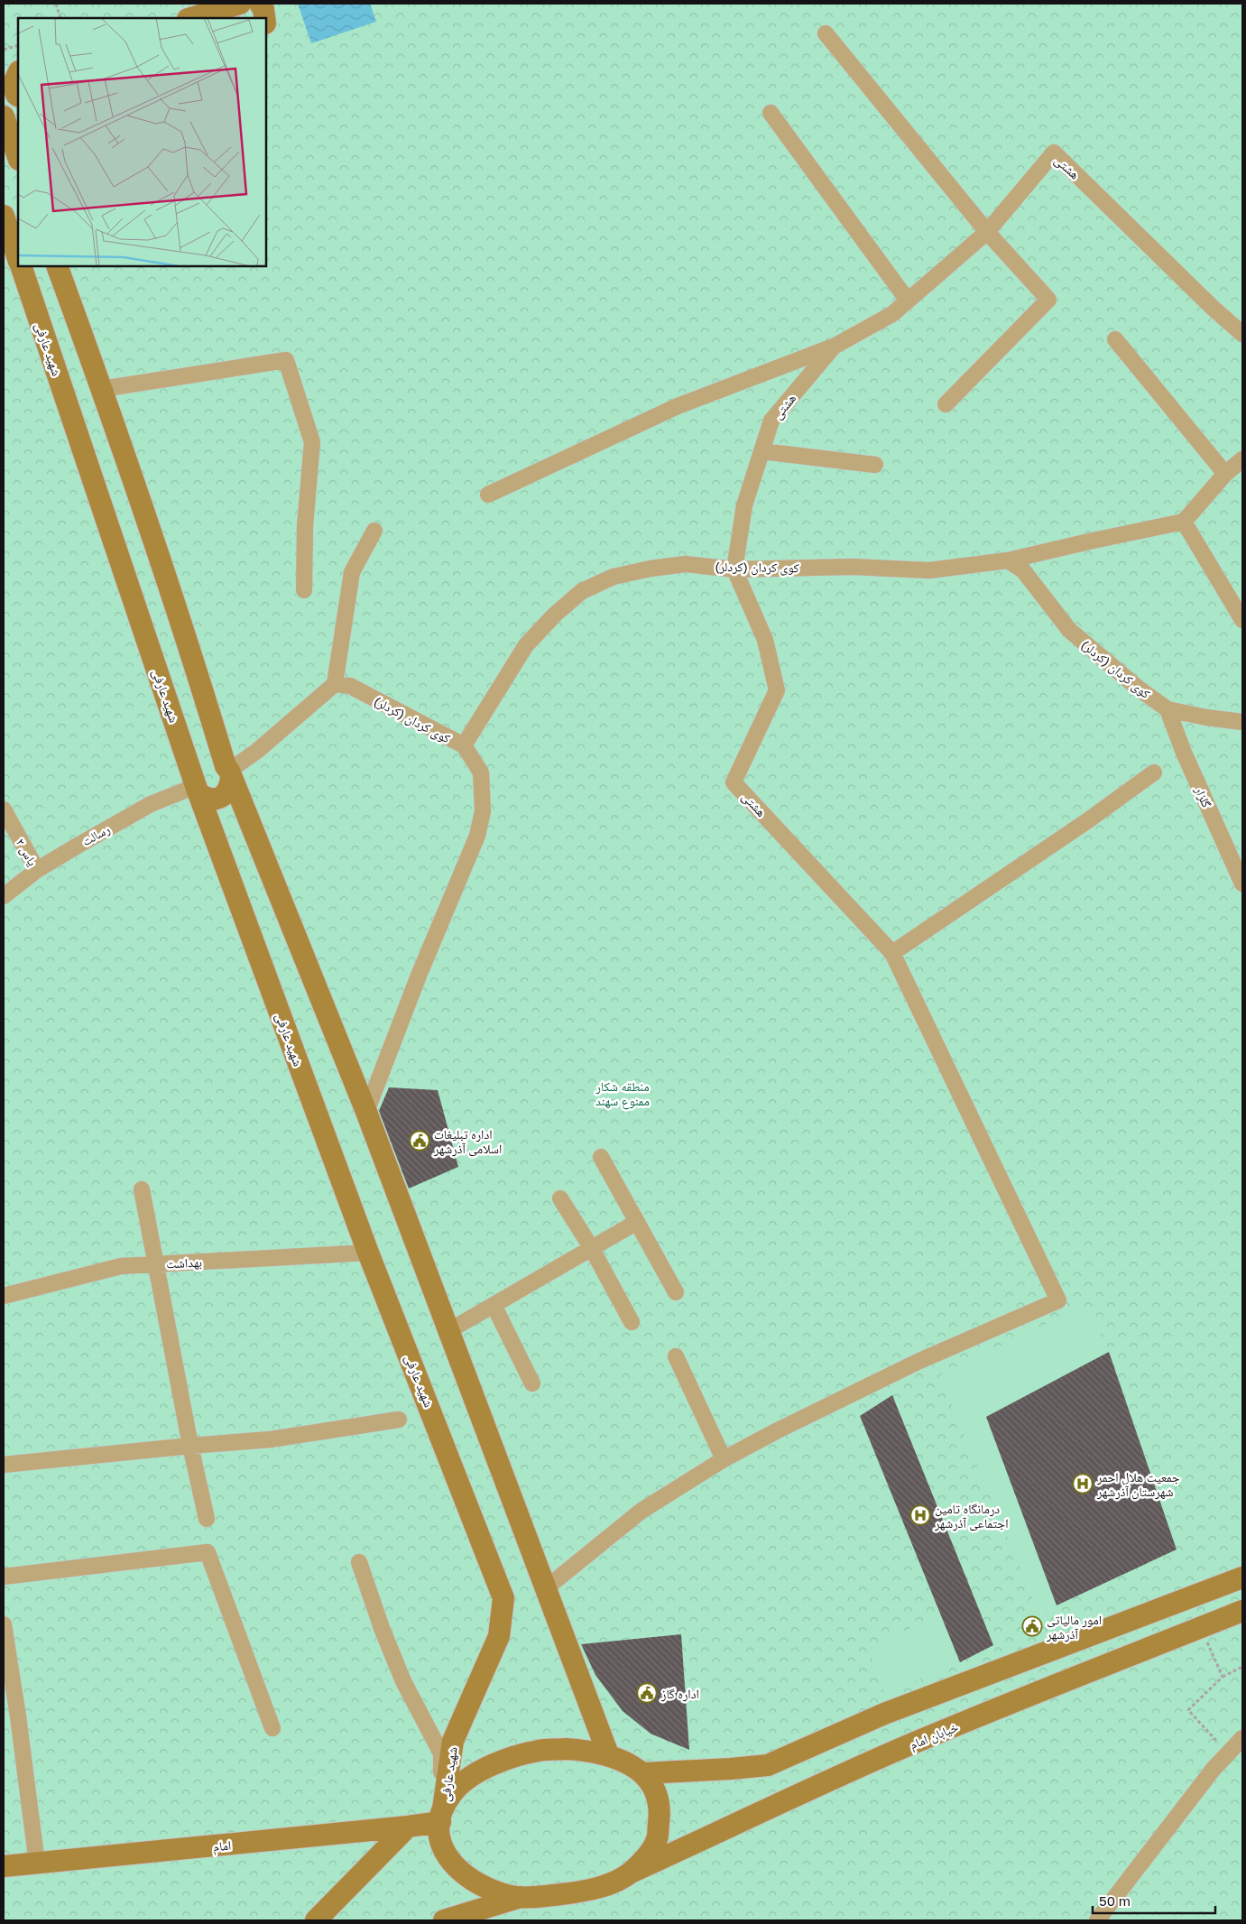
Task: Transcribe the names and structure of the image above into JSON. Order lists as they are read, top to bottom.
{
  "streets": {
    "street": [
      "هشتی",
      "شهید عارفی",
      "کوی کردان (کردلر)",
      "گلزار",
      "رسالت",
      "یاس ۲",
      "بهداشت",
      "خیابان امام",
      "امام"
    ]
  },
  "crossings": [
    ["هشتی", "کوی کردان (کردلر)"],
    ["شهید عارفی", "رسالت"],
    ["شهید عارفی", "بهداشت"],
    ["شهید عارفی", "خیابان امام"],
    ["شهید عارفی", "امام"],
    ["کوی کردان (کردلر)", "گلزار"],
    ["رسالت", "یاس ۲"]
  ],
  "parks": ["منطقه شکار ممنوع سهند"],
  "places": {
    "public building": ["اداره تبلیغات اسلامی آذرشهر", "امور مالیاتی آذرشهر", "اداره گاز"],
    "hospital": ["جمعیت هلال احمر شهرستان آذرشهر", "درمانگاه تامین اجتماعی آذرشهر"]
  },
  "scale_bar": "50 m"
}
